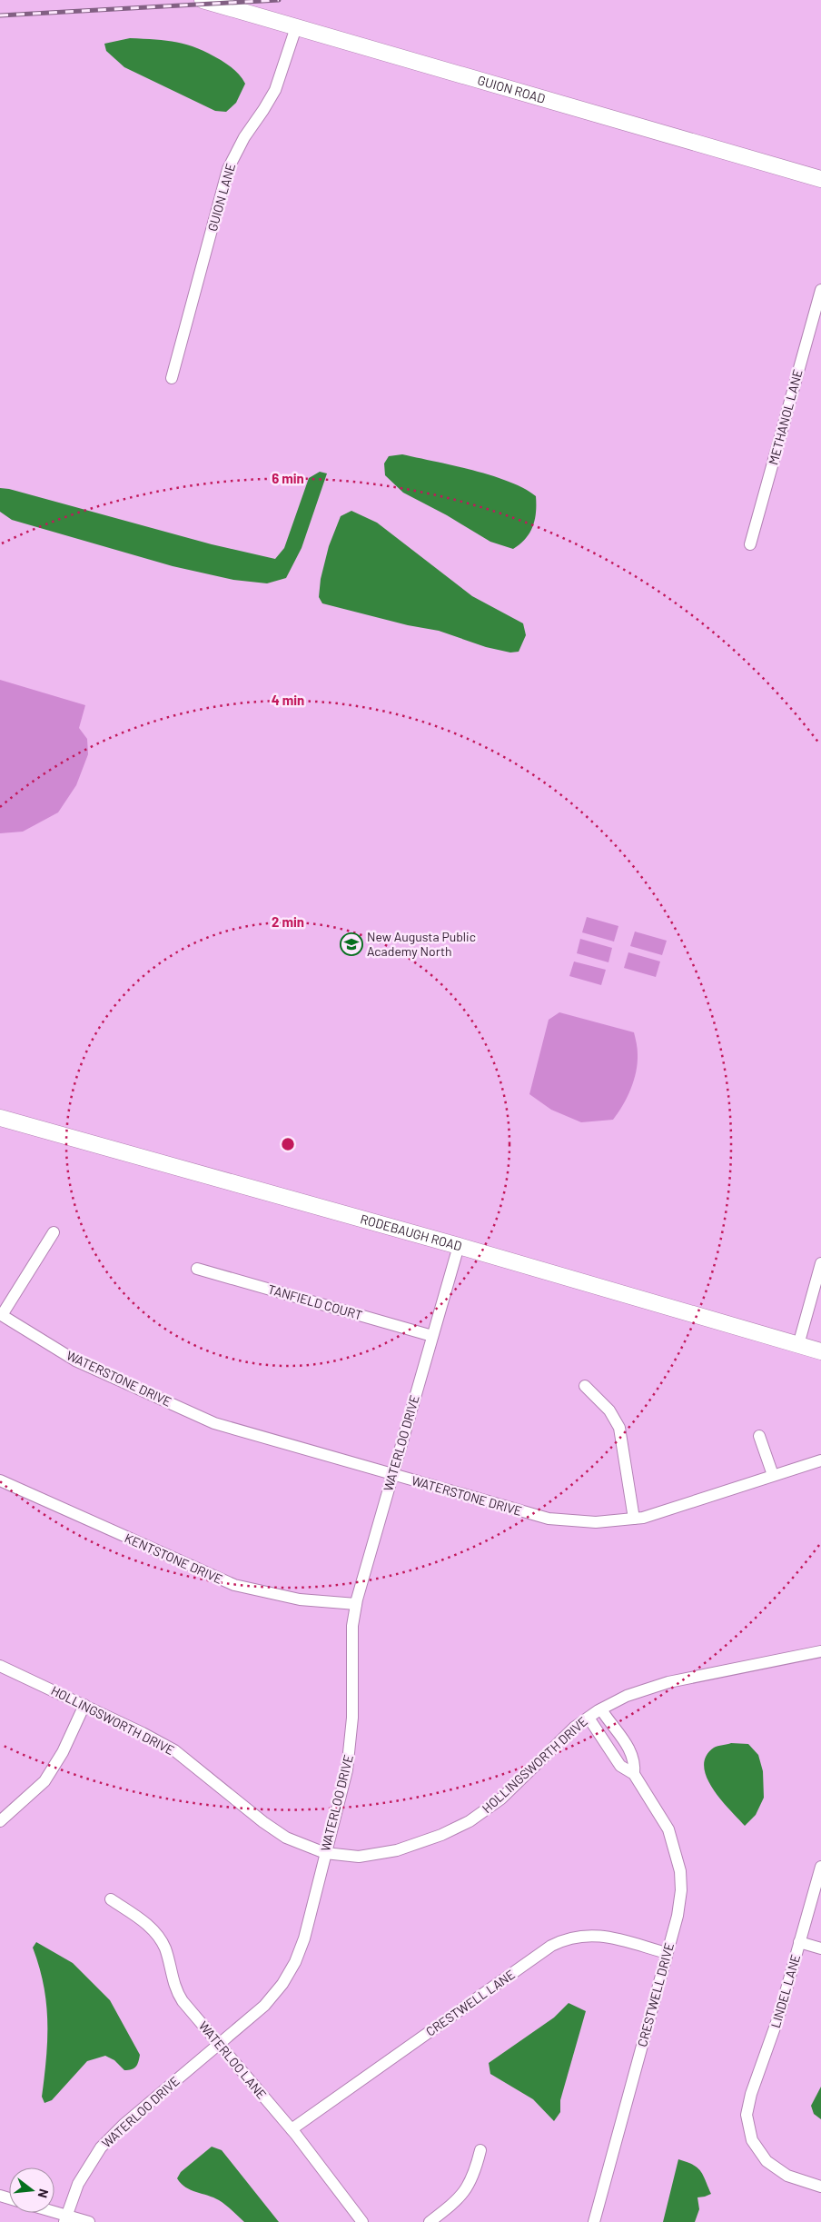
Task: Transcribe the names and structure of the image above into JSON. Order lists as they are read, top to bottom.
{
  "streets": {
    "street": [
      "GUION ROAD",
      "GUION LANE",
      "METHANOL LANE",
      "RODEBAUGH ROAD",
      "TANFIELD COURT",
      "WATERSTONE DRIVE",
      "WATERLOO DRIVE",
      "KENTSTONE DRIVE",
      "HOLLINGSWORTH DRIVE",
      "LINDEL LANE",
      "CRESTWELL DRIVE",
      "CRESTWELL LANE",
      "WATERLOO LANE"
    ]
  },
  "crossings": [
    ["GUION ROAD", "GUION LANE"],
    ["RODEBAUGH ROAD", "WATERLOO DRIVE"],
    ["TANFIELD COURT", "WATERLOO DRIVE"],
    ["WATERSTONE DRIVE", "WATERLOO DRIVE"],
    ["WATERLOO DRIVE", "KENTSTONE DRIVE"],
    ["WATERLOO DRIVE", "HOLLINGSWORTH DRIVE"],
    ["WATERLOO DRIVE", "WATERLOO LANE"],
    ["HOLLINGSWORTH DRIVE", "CRESTWELL DRIVE"],
    ["CRESTWELL DRIVE", "CRESTWELL LANE"],
    ["CRESTWELL LANE", "WATERLOO LANE"]
  ],
  "places": {
    "school or university": ["New Augusta Public Academy North"]
  },
  "north": "right",
  "rings": ["6 min", "4 min", "2 min"]
}
